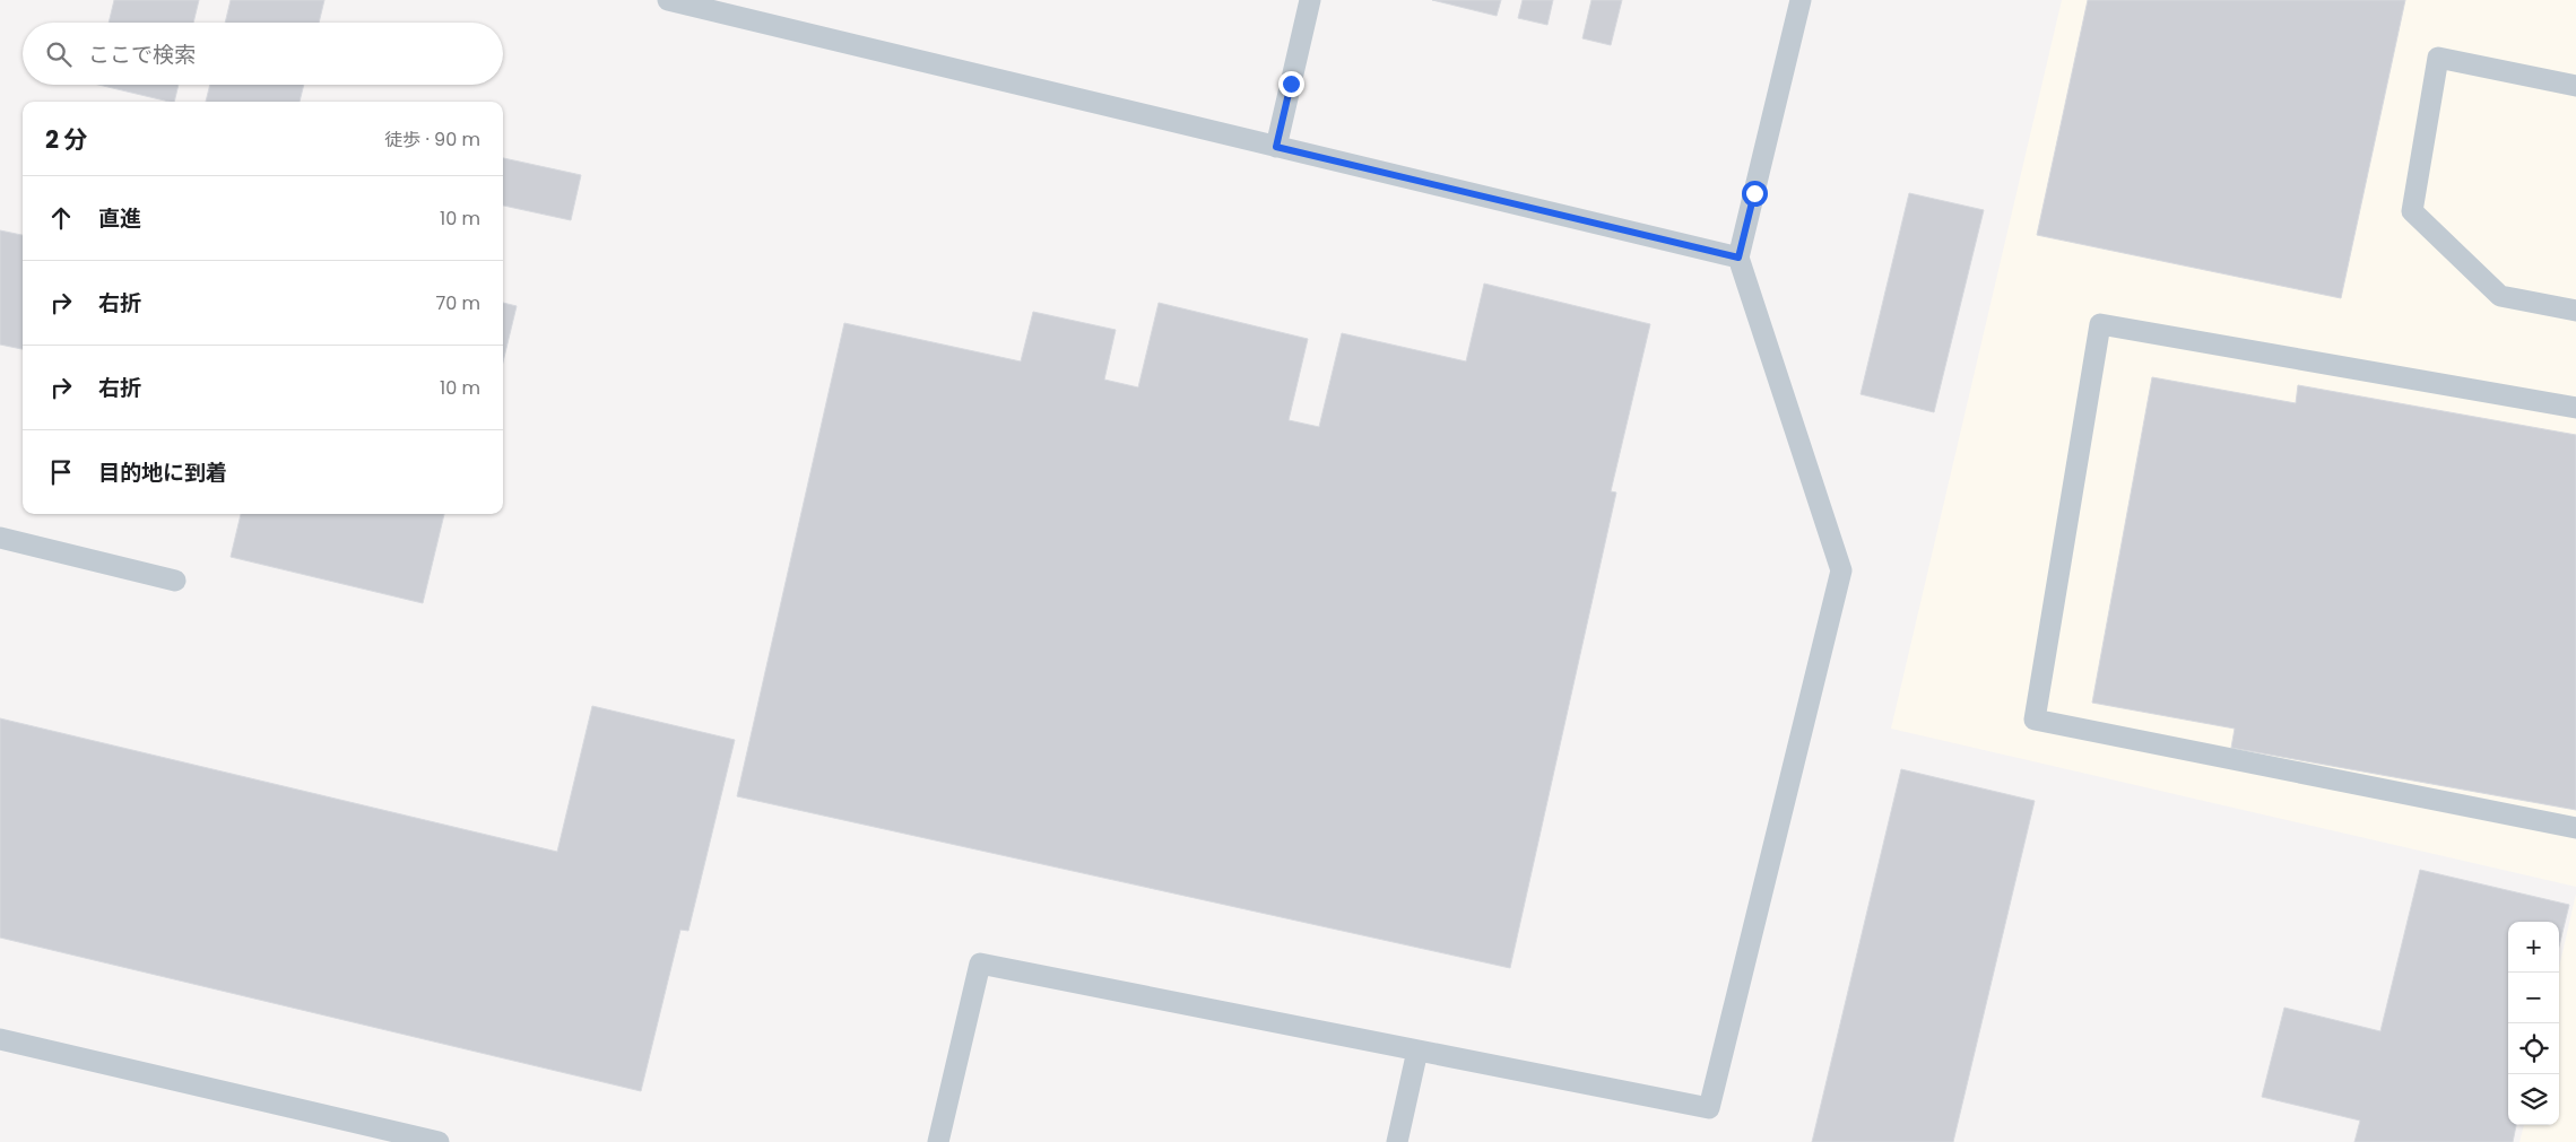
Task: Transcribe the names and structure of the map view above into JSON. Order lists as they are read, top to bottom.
{
  "page": {
    "search": "ここで検索",
    "heading": ["2 分", "徒歩 · 90 m"],
    "list": [
      ["直進", "10 m"],
      ["右折", "70 m"],
      ["右折", "10 m"],
      "目的地に到着"
    ],
    "map_buttons": ["+", "−"]
  }
}
